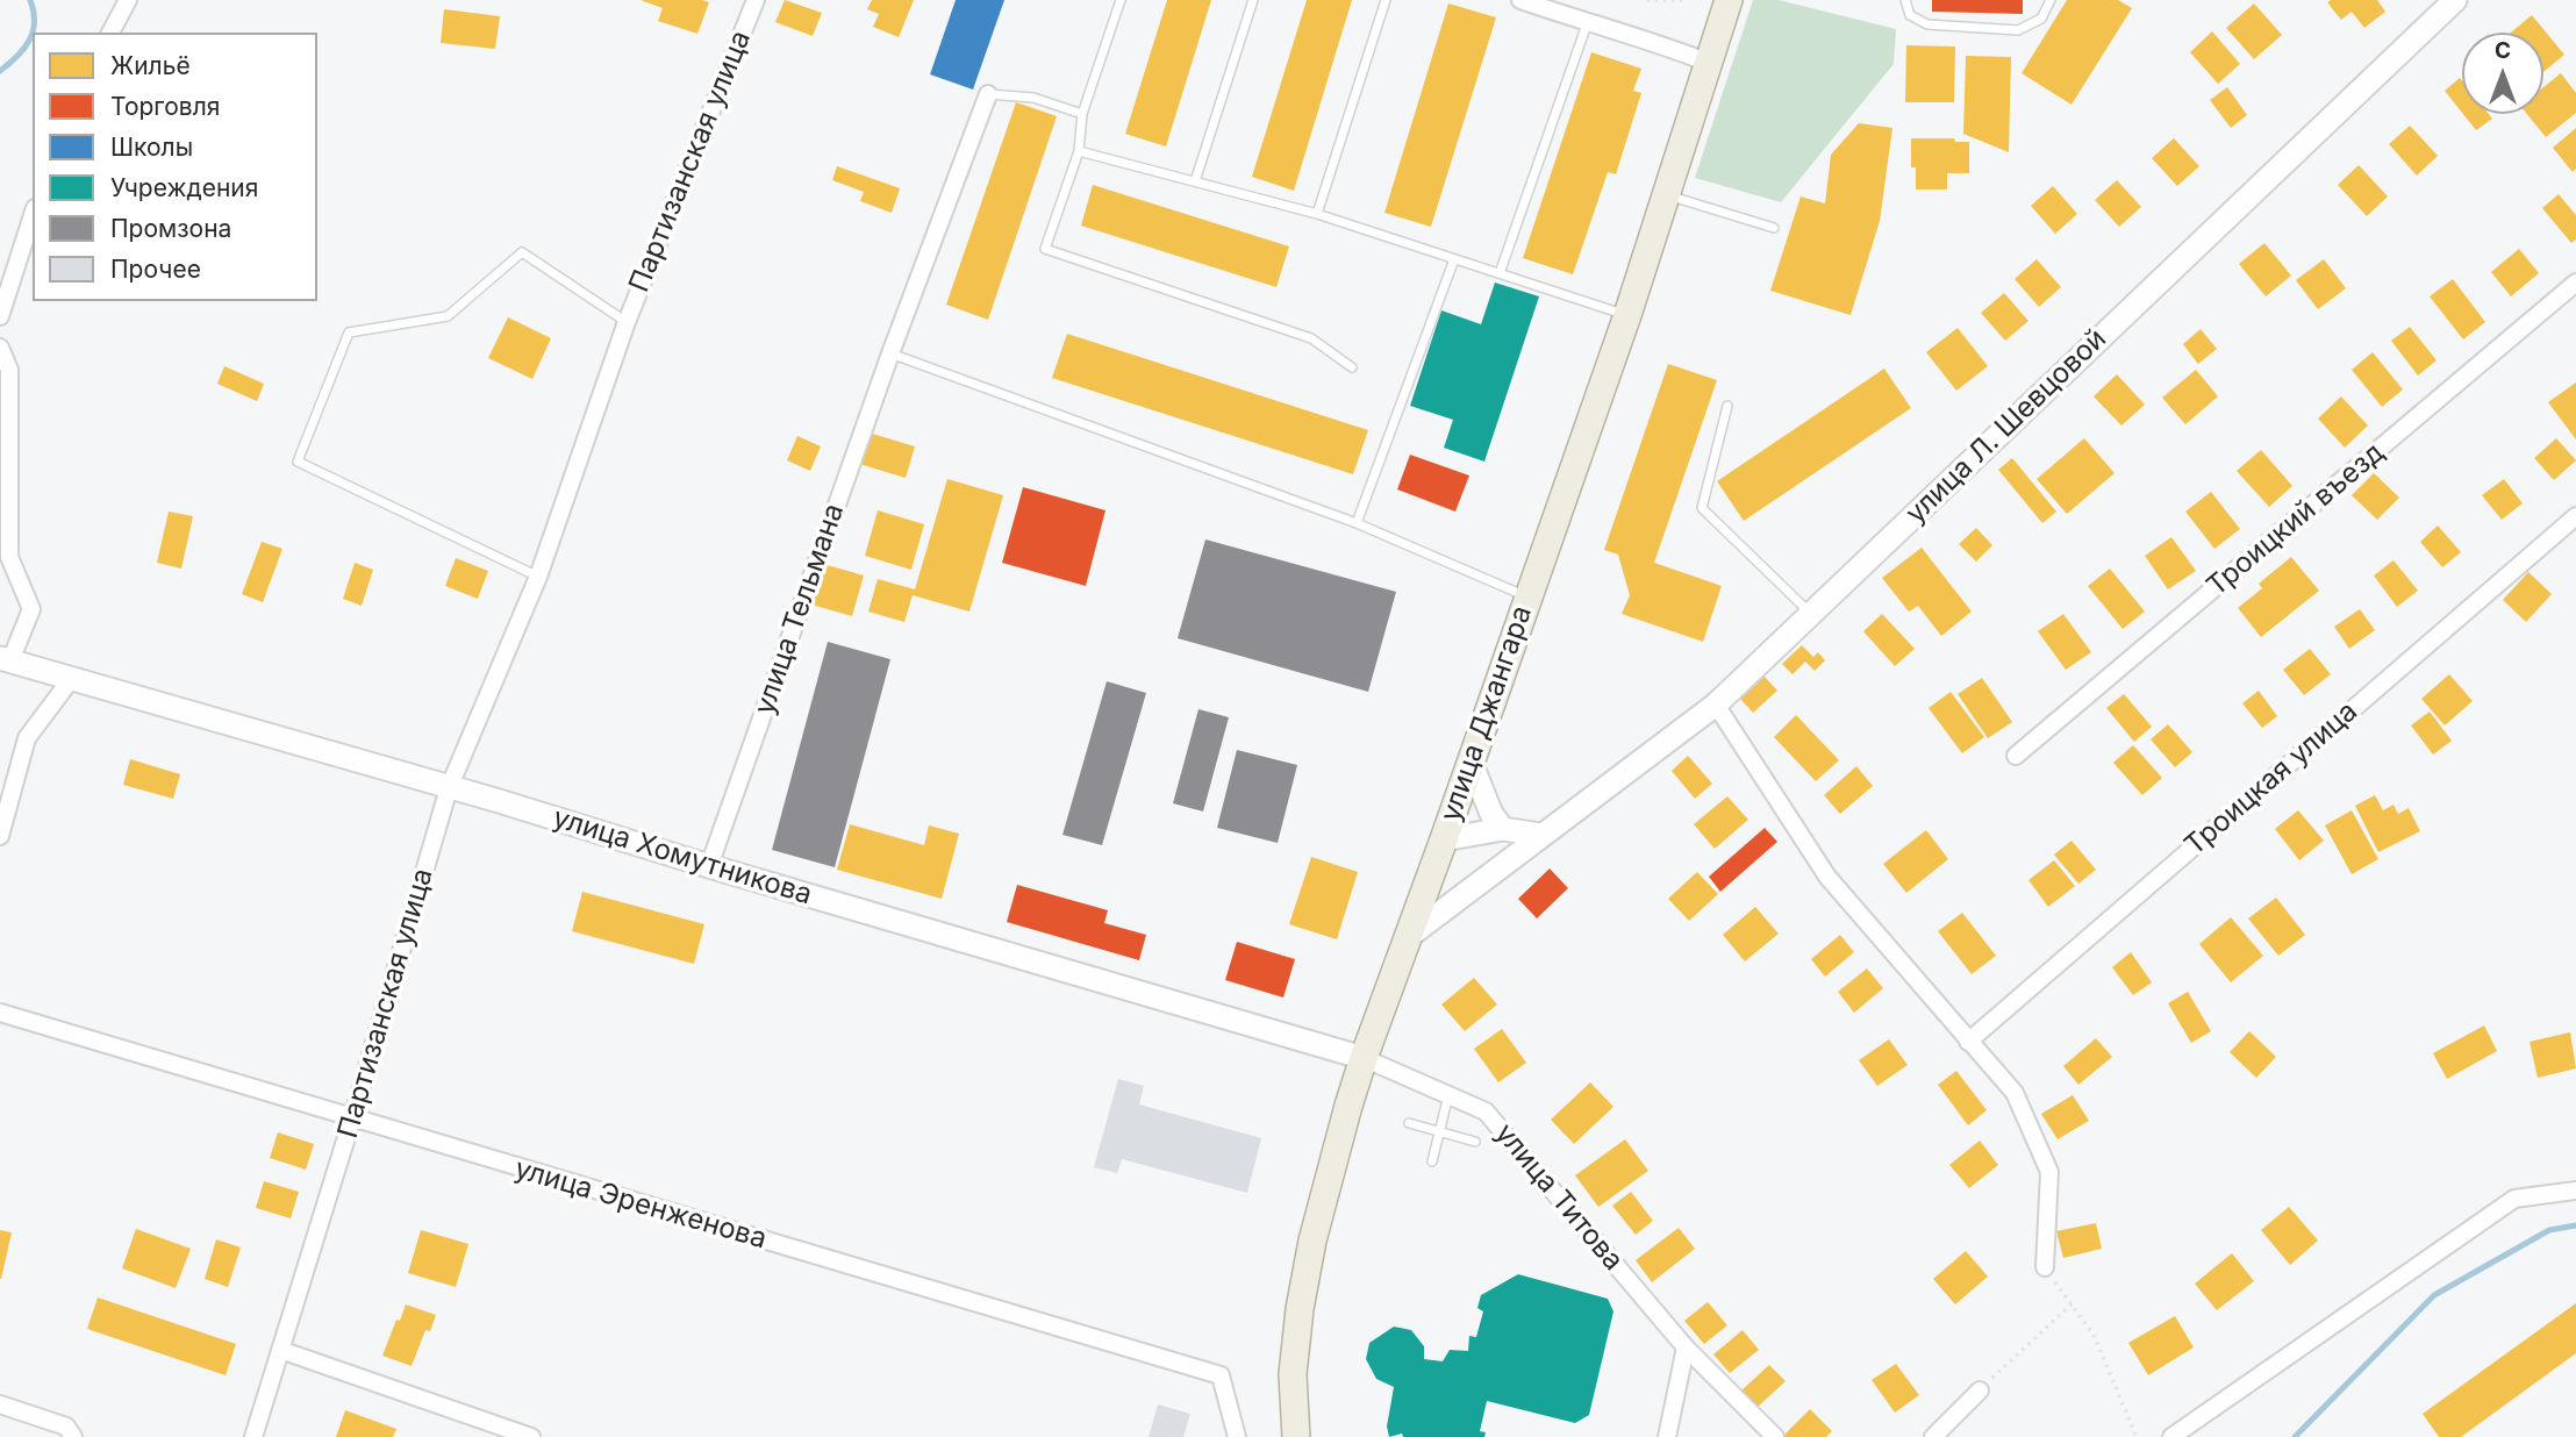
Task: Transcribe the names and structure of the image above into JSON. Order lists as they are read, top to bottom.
{
  "streets": {
    "main road": ["улица Джангара"],
    "street": [
      "Партизанская улица",
      "улица Л. Шевцовой",
      "Троицкий въезд",
      "улица Тельмана",
      "Троицкая улица",
      "улица Хомутникова",
      "улица Титова",
      "улица Эренженова"
    ]
  },
  "crossings": [
    ["Партизанская улица", "улица Хомутникова"],
    ["Партизанская улица", "улица Эренженова"],
    ["улица Л. Шевцовой", "улица Джангара"],
    ["улица Тельмана", "улица Хомутникова"],
    ["улица Джангара", "улица Хомутникова"],
    ["улица Джангара", "улица Титова"],
    ["улица Хомутникова", "улица Титова"]
  ],
  "legend": [
    "Жильё",
    "Торговля",
    "Школы",
    "Учреждения",
    "Промзона",
    "Прочее"
  ],
  "north": "top"
}
